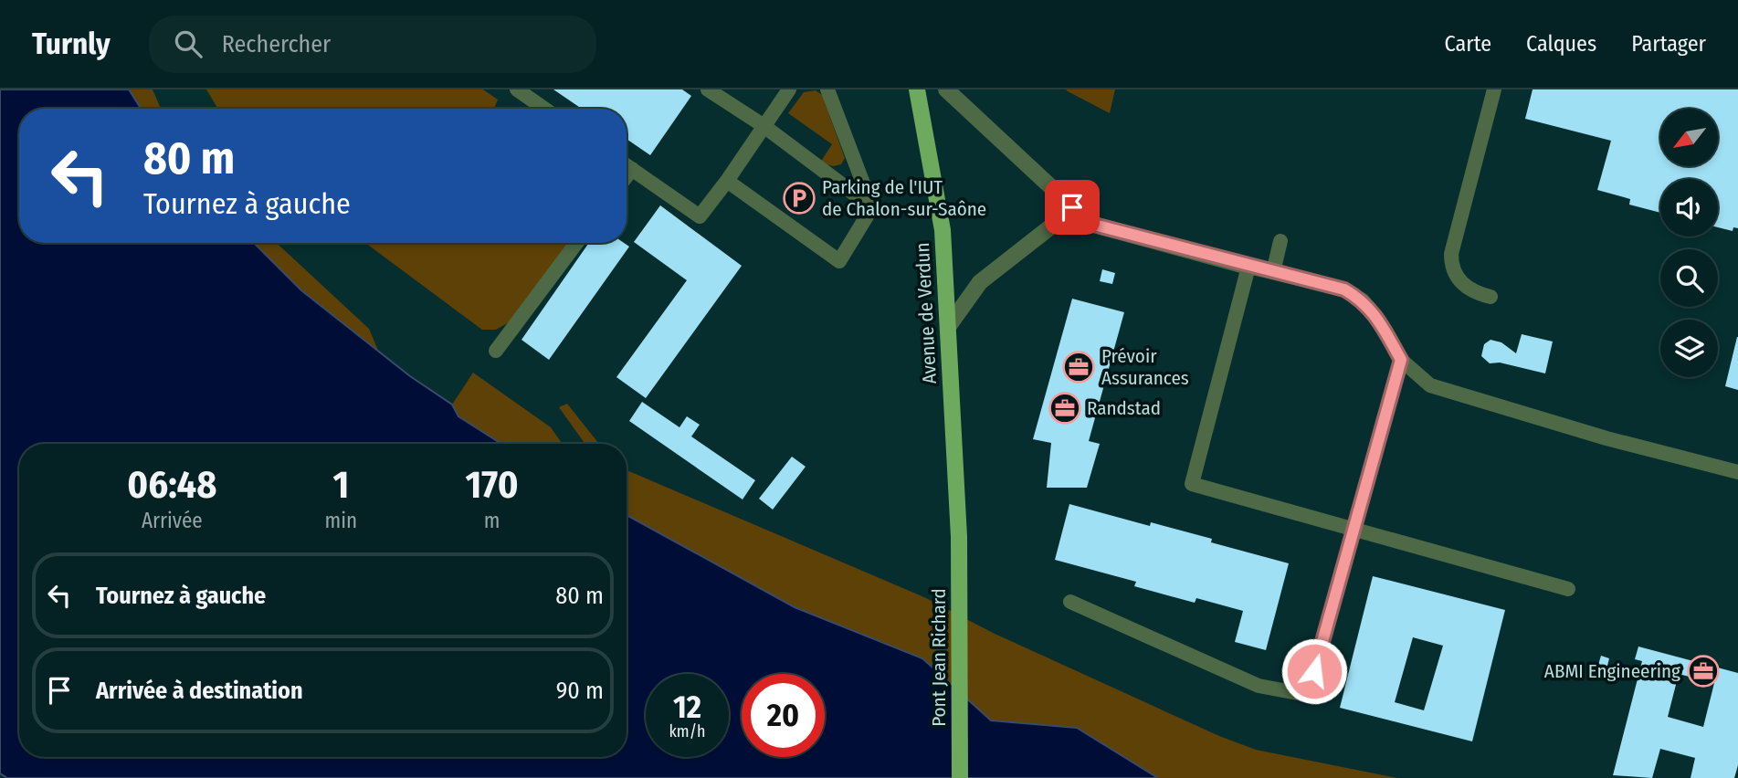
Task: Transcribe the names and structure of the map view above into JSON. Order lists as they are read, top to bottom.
{
  "streets": {
    "main road": ["Avenue de Verdun", "Pont Jean Richard"]
  },
  "crossings": [
    ["Avenue de Verdun", "Pont Jean Richard"]
  ],
  "places": {
    "parking": ["Parking de l'IUT de Chalon-sur-Saône"],
    "office": ["Prévoir Assurances", "Randstad", "ABMI Engineering"]
  },
  "north": "bottom left",
  "page": {
    "header": "Turnly",
    "search": "Rechercher",
    "nav": ["Carte", "Calques", "Partager"],
    "turn": ["80 m", "Tournez à gauche"],
    "eta": [
      "06:48",
      "Arrivée",
      "1",
      "min",
      "170",
      "m"
    ],
    "list": [
      {
        "name": "Tournez à gauche",
        "value": "80 m"
      },
      {
        "name": "Arrivée à destination",
        "value": "90 m"
      }
    ],
    "speed": "12 km/h",
    "limit": "20"
  }
}
